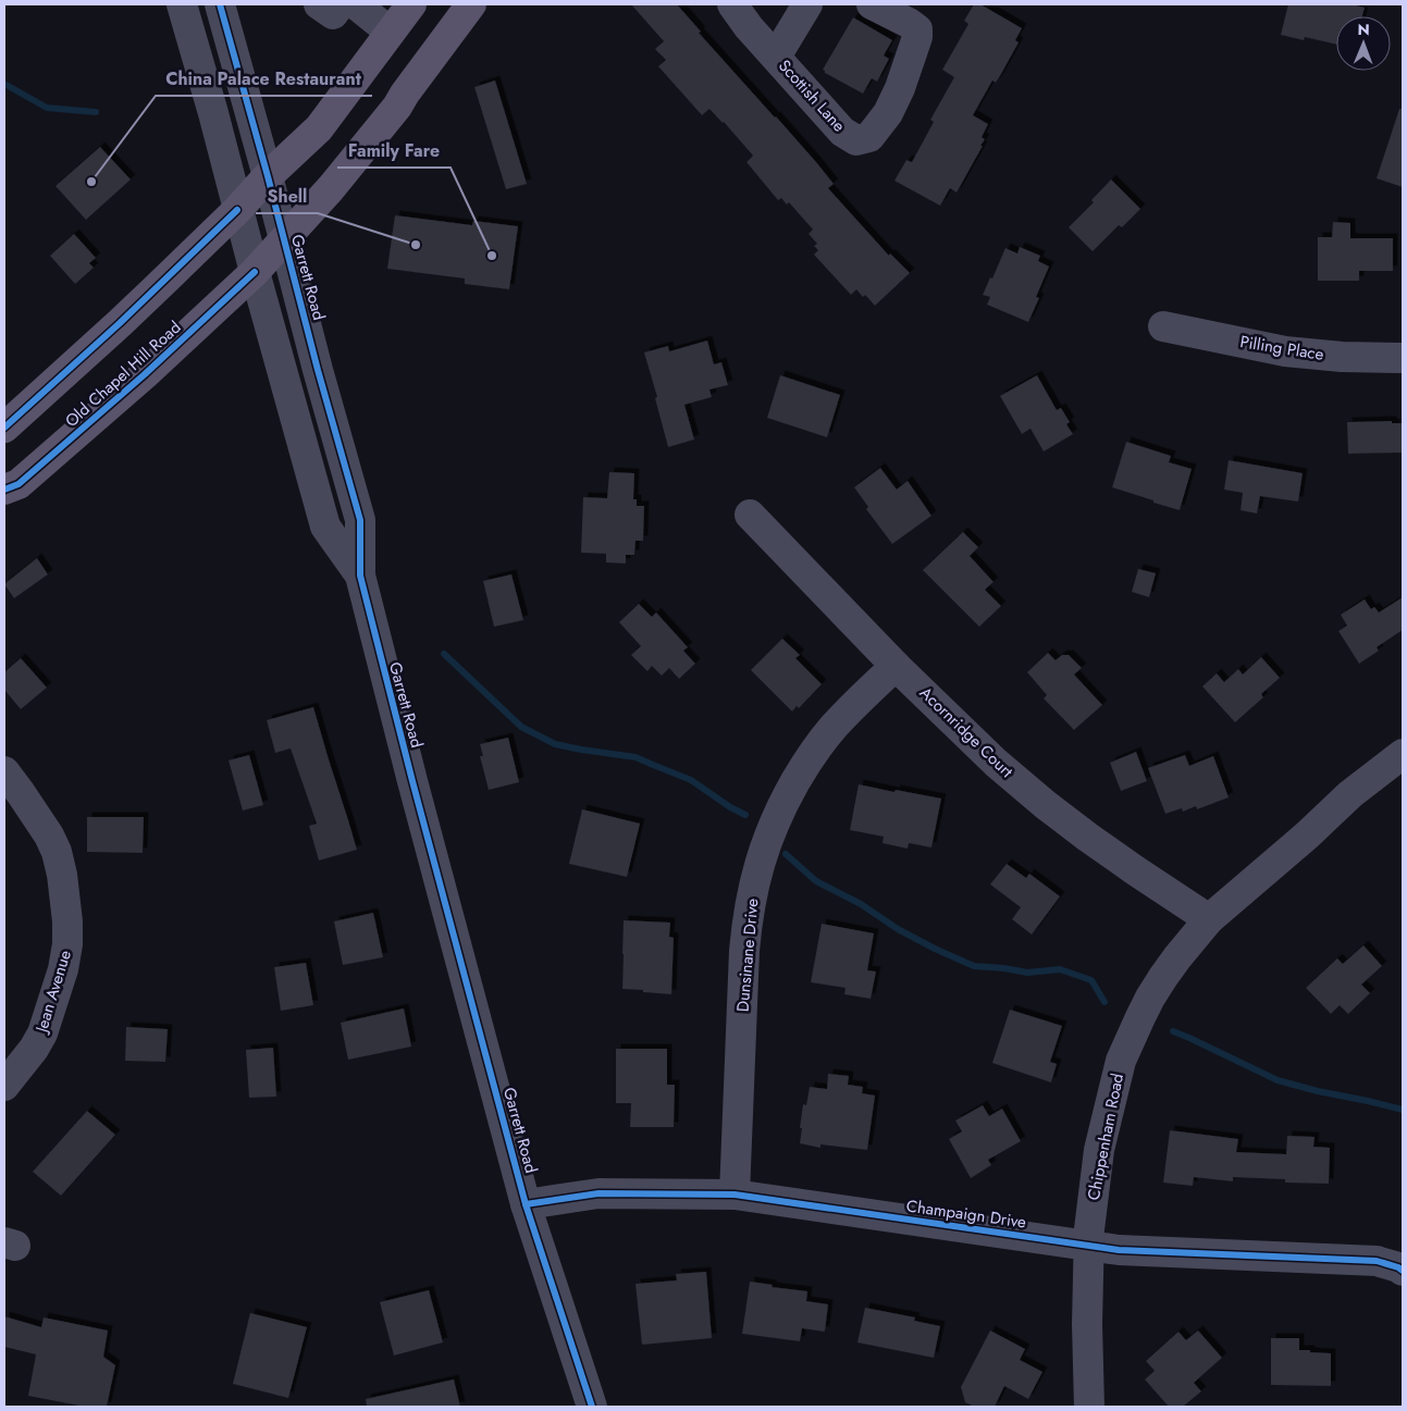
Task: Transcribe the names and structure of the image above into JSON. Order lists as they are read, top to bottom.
{
  "streets": {
    "main road": ["Old Chapel Hill Road"],
    "street": [
      "Scottish Lane",
      "Garrett Road",
      "Pilling Place",
      "Acornridge Court",
      "Dunsinane Drive",
      "Jean Avenue",
      "Chippenham Road",
      "Champaign Drive"
    ]
  },
  "crossings": [
    ["Garrett Road", "Old Chapel Hill Road"],
    ["Garrett Road", "Champaign Drive"],
    ["Acornridge Court", "Dunsinane Drive"],
    ["Acornridge Court", "Chippenham Road"],
    ["Dunsinane Drive", "Champaign Drive"],
    ["Chippenham Road", "Champaign Drive"]
  ],
  "places": ["China Palace Restaurant", "Shell", "Family Fare"],
  "north": "top"
}
